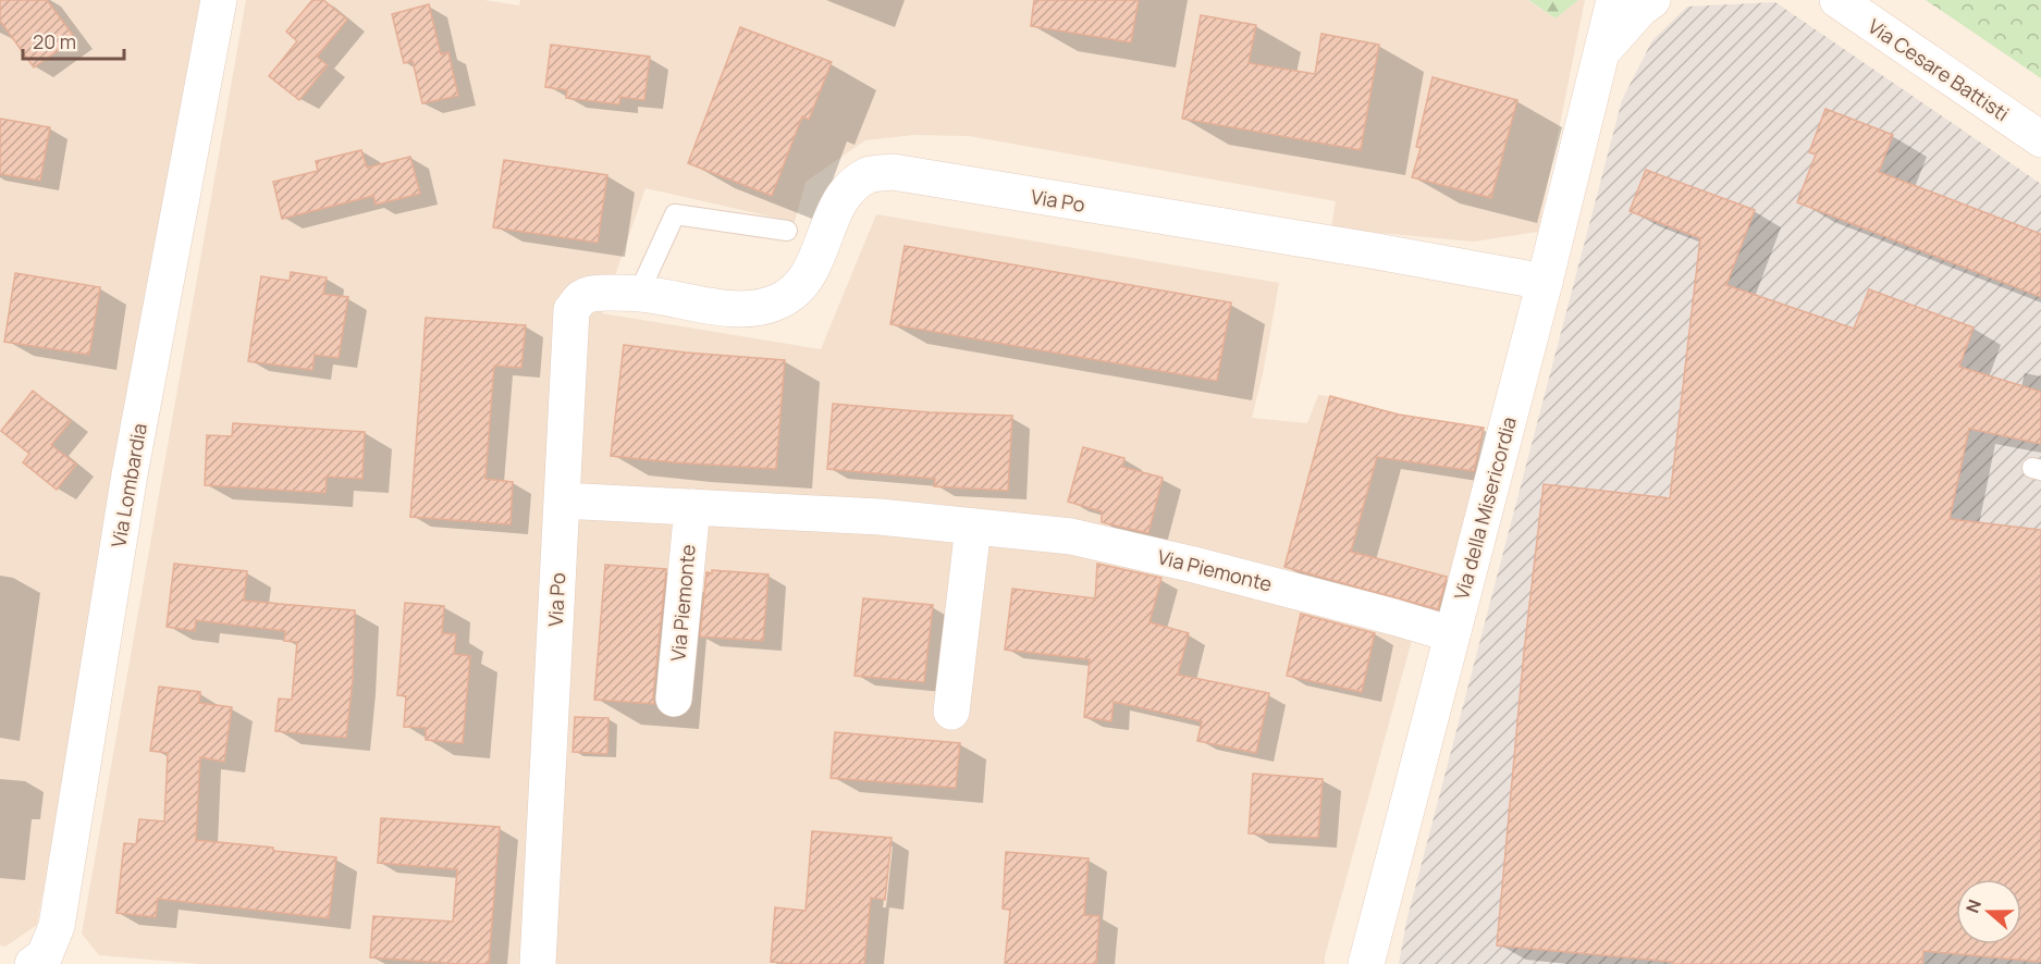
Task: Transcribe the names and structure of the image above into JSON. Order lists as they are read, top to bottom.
{
  "streets": {
    "street": [
      "Via Cesare Battisti",
      "Via Po",
      "Via Lombardia",
      "Via della Misericordia",
      "Via Piemonte"
    ]
  },
  "crossings": [
    ["Via Po", "Via della Misericordia"],
    ["Via Po", "Via Piemonte"],
    ["Via della Misericordia", "Via Piemonte"]
  ],
  "scale_bar": "20 m",
  "north": "left"
}
